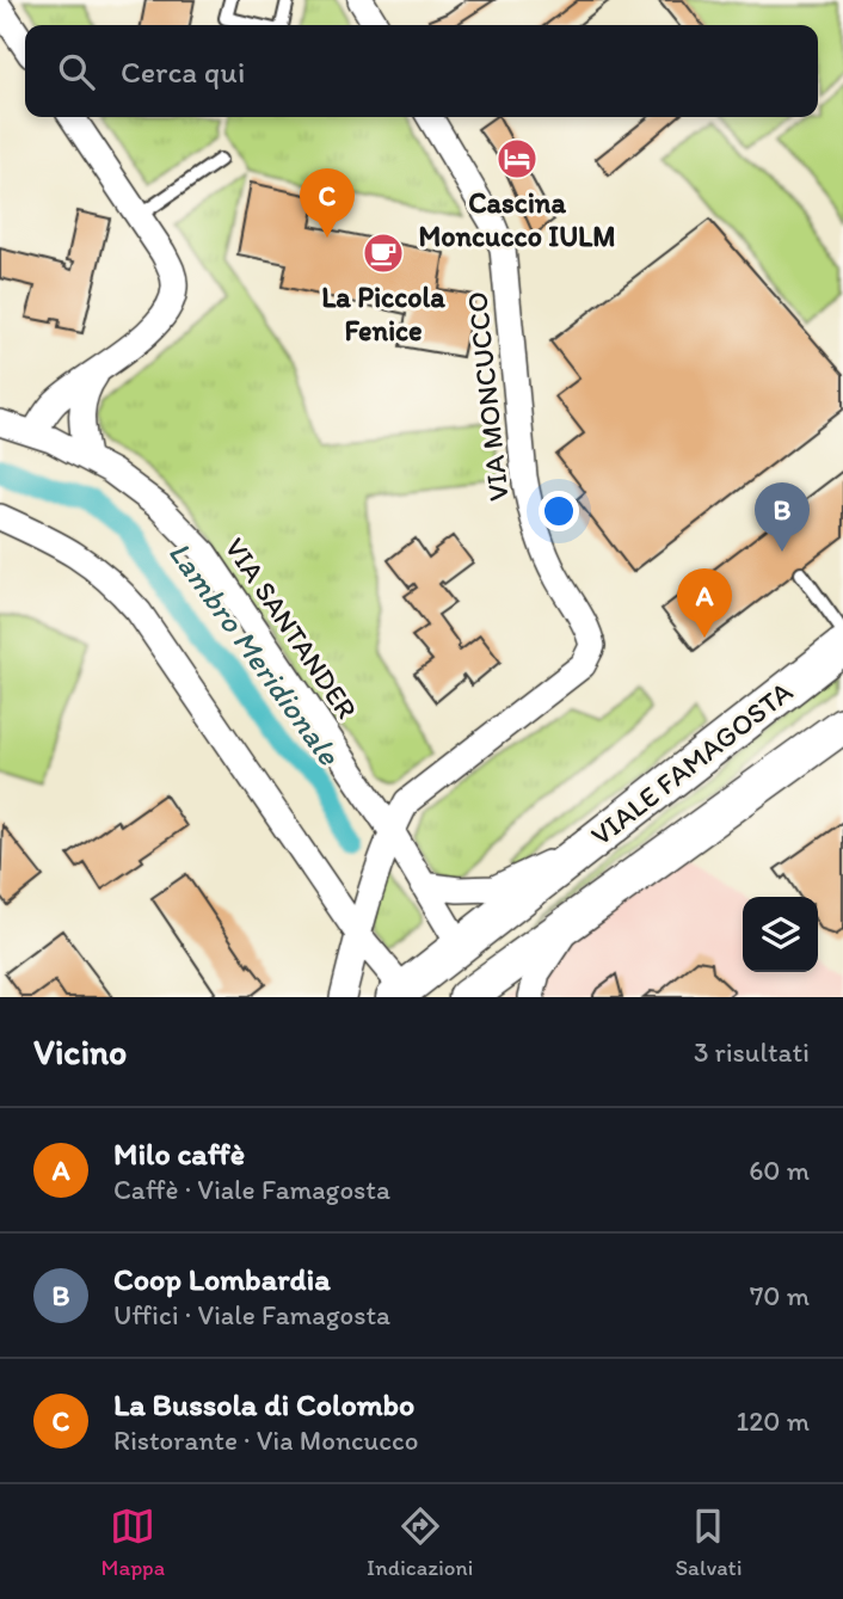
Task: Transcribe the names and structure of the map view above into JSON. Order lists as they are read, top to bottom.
{
  "streets": {
    "main road": ["VIALE FAMAGOSTA"],
    "street": ["VIA MONCUCCO", "VIA SANTANDER"]
  },
  "crossings": [
    ["VIA MONCUCCO", "VIA SANTANDER"],
    ["VIA SANTANDER", "VIALE FAMAGOSTA"]
  ],
  "water": ["Lambro Meridionale"],
  "places": {
    "hotel": ["Cascina Moncucco IULM"],
    "cafe": ["La Piccola Fenice"]
  },
  "page": {
    "search": "Cerca qui",
    "pins": ["C", "B", "A"],
    "heading": ["Vicino", "3 risultati"],
    "list": [
      {
        "mark": "A",
        "name": "Milo caffè",
        "note": "Caffè · Viale Famagosta",
        "value": "60 m"
      },
      {
        "mark": "B",
        "name": "Coop Lombardia",
        "note": "Uffici · Viale Famagosta",
        "value": "70 m"
      },
      {
        "mark": "C",
        "name": "La Bussola di Colombo",
        "note": "Ristorante · Via Moncucco",
        "value": "120 m"
      }
    ],
    "nav": ["Mappa", "Indicazioni", "Salvati"]
  }
}
